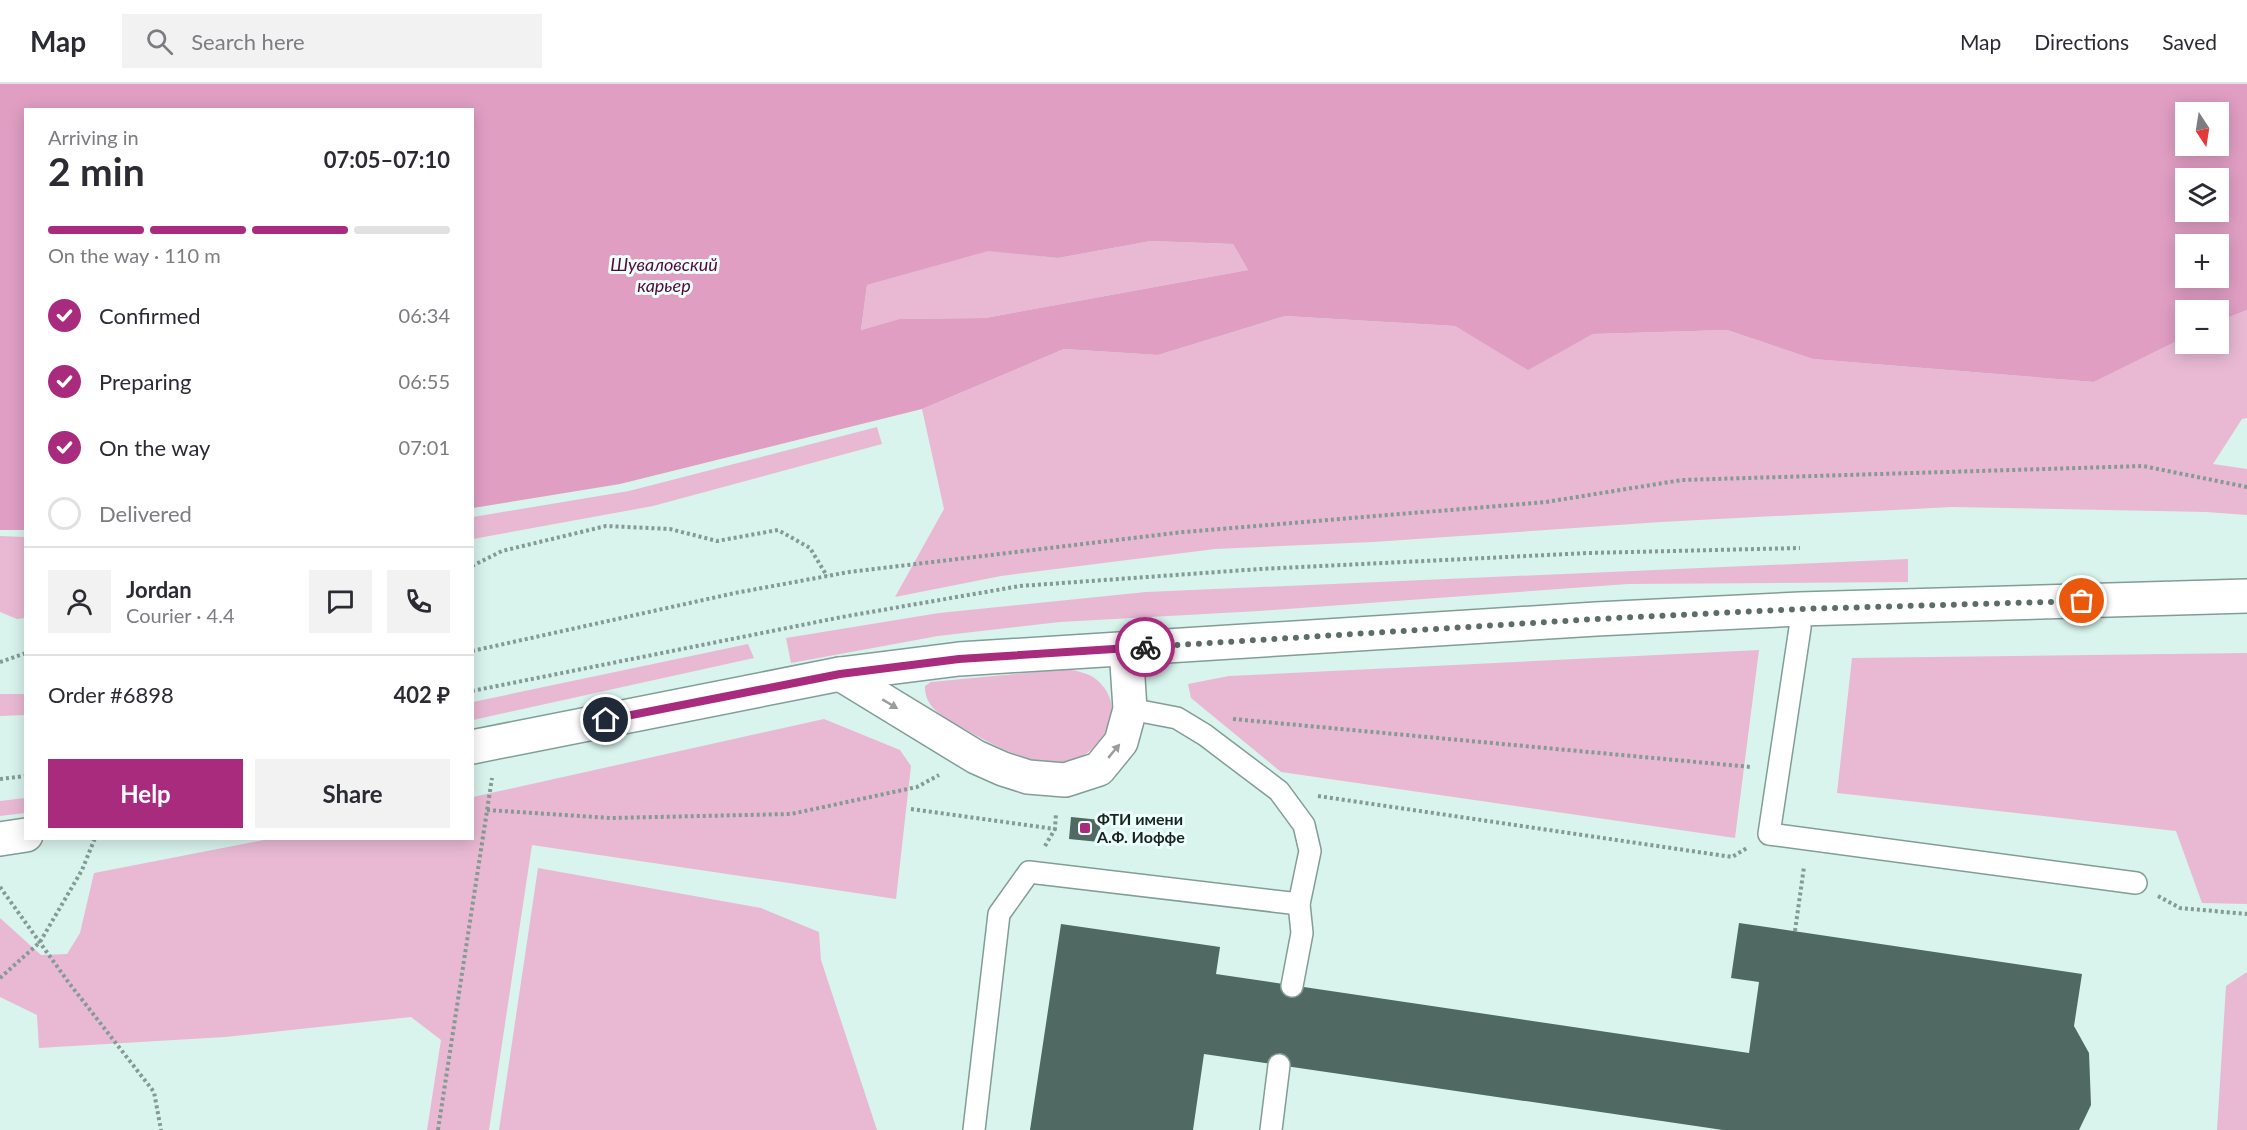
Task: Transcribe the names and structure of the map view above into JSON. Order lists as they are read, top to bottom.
{
  "water": ["Шуваловский карьер"],
  "places": {
    "transit": ["ФТИ имени А.Ф. Иоффе"]
  },
  "north": "bottom",
  "page": {
    "header": "Map",
    "search": "Search here",
    "nav": ["Map", "Directions", "Saved"],
    "map_buttons": ["+", "−"],
    "heading": ["2 min", "Arriving in", "07:05–07:10"],
    "panel": [
      "Jordan",
      "Courier · 4.4",
      "Order #6898",
      "402 ₽"
    ],
    "bar": "On the way · 110 m",
    "list": [
      ["Confirmed", "06:34"],
      ["Preparing", "06:55"],
      ["On the way", "07:01"],
      "Delivered"
    ],
    "buttons": ["Help", "Share"]
  }
}
